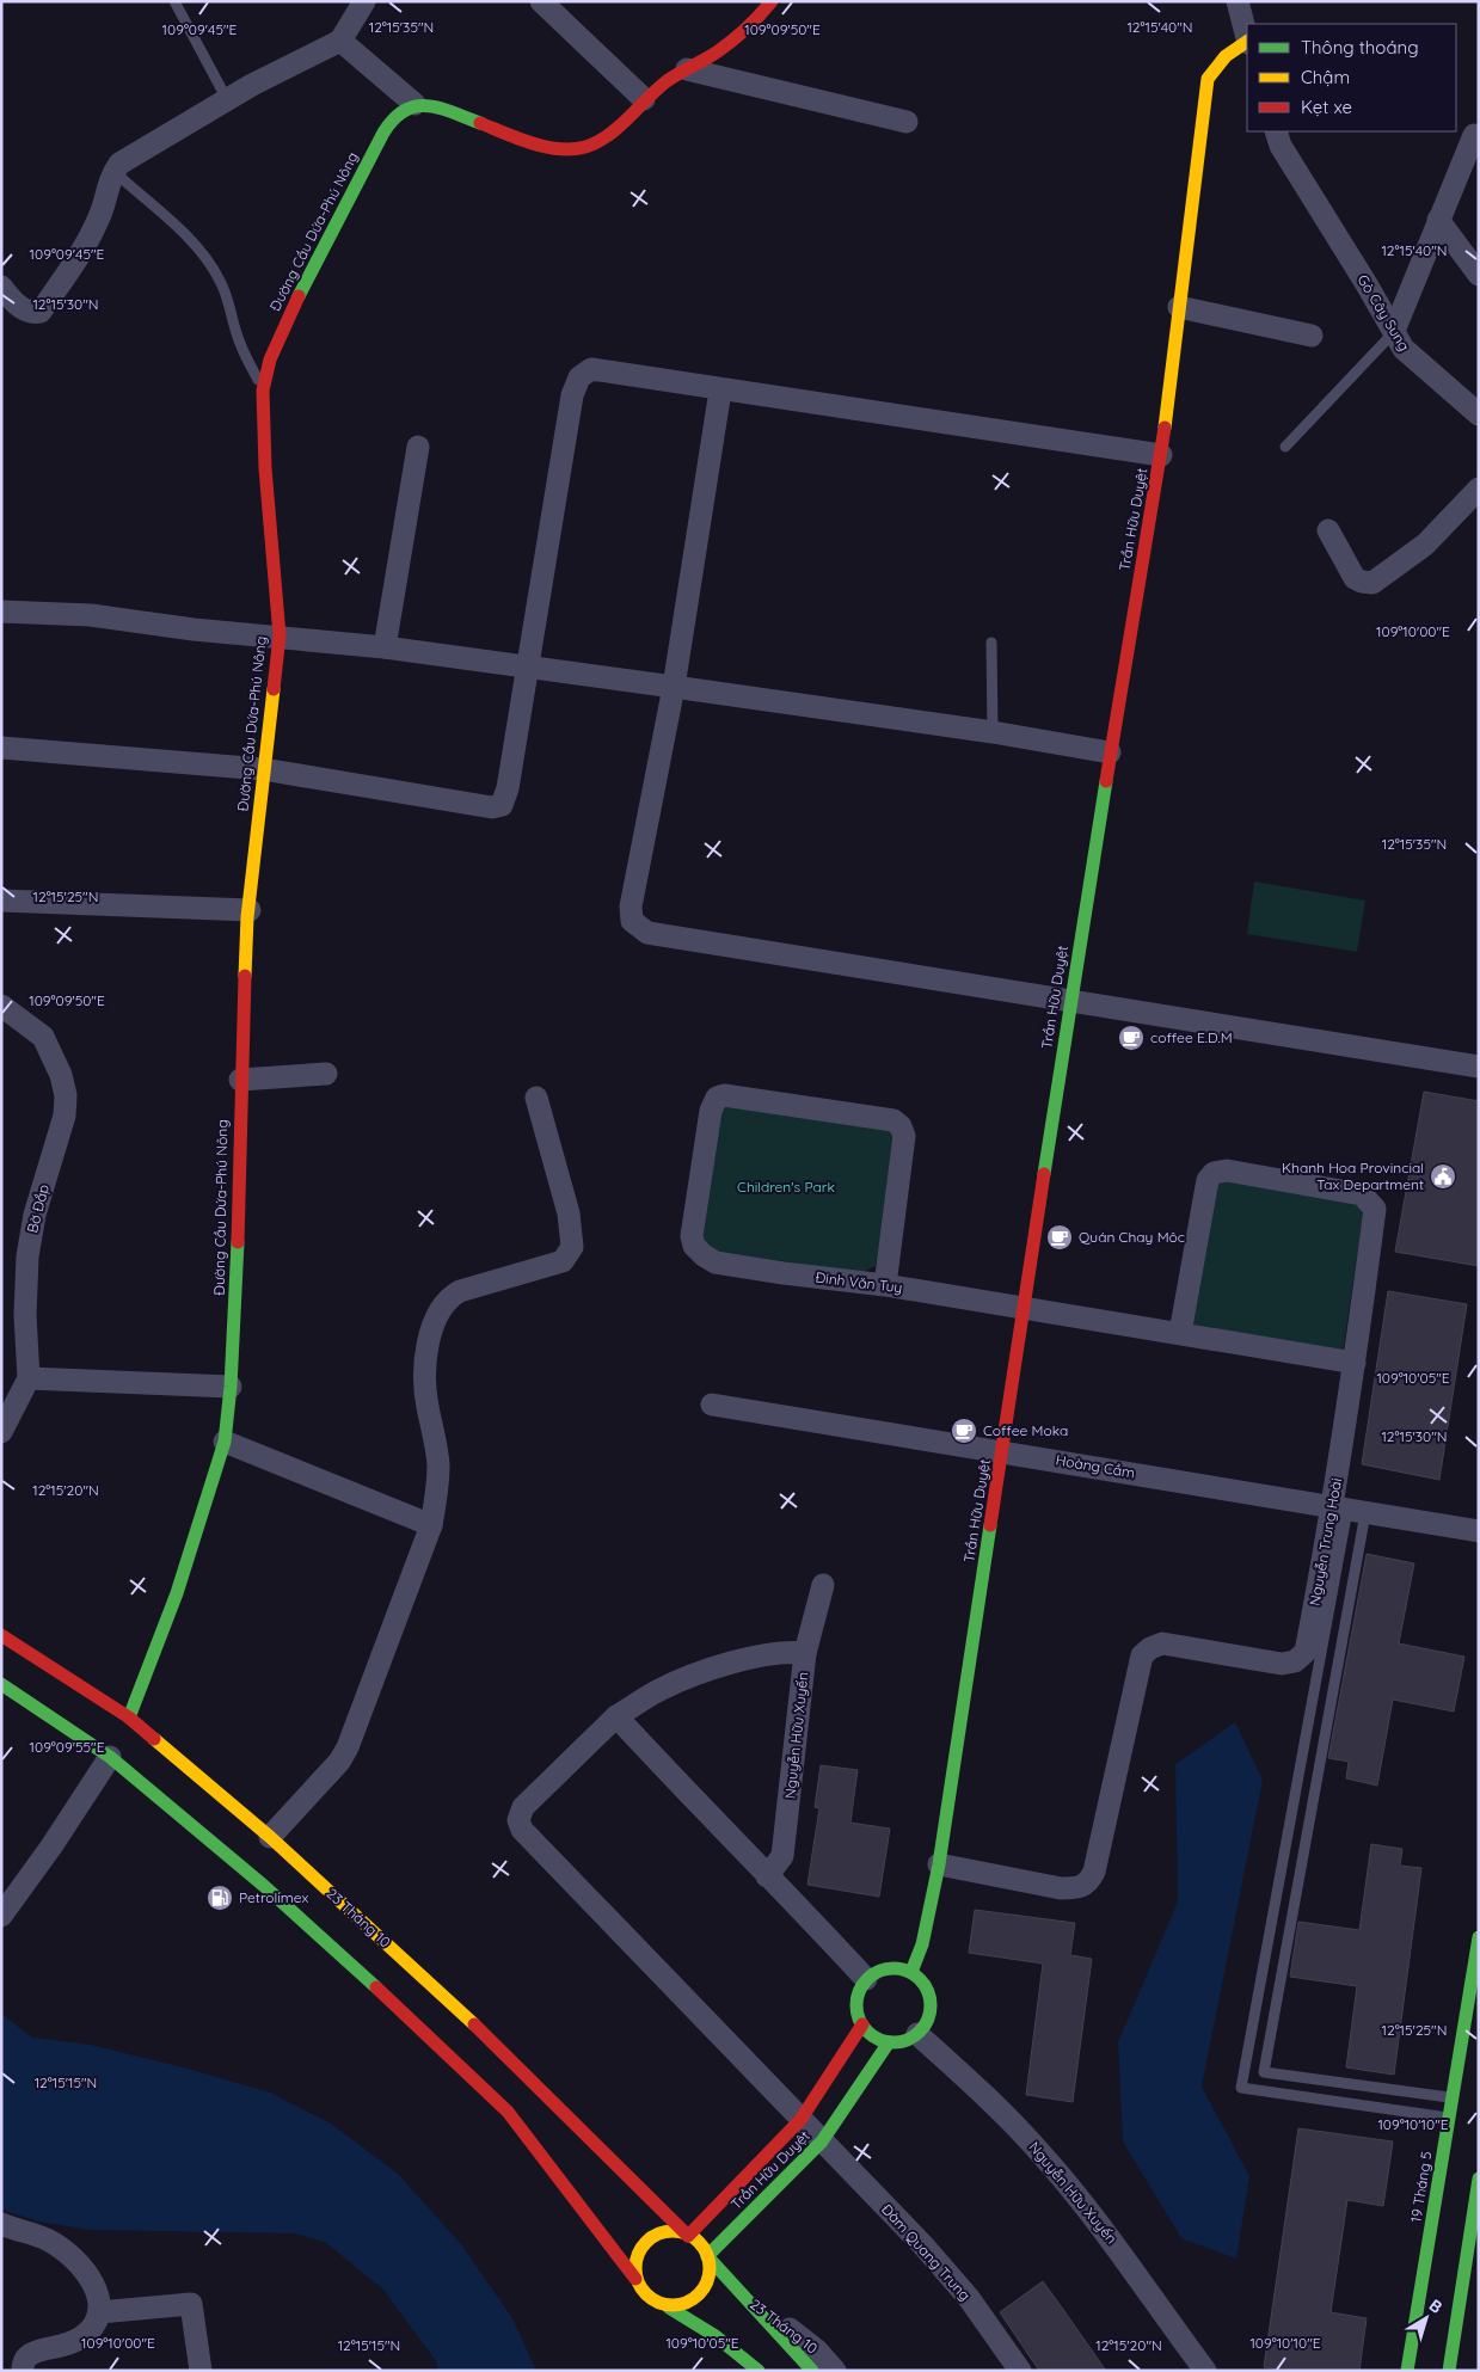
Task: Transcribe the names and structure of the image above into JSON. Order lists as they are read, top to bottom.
{
  "streets": {
    "street": [
      "Đường Cầu Dứa-Phú Nông",
      "Gò Cây Sung",
      "Trần Hữu Duyệt",
      "Bờ Đắp",
      "Đinh Văn Tuy",
      "Hoàng Cầm",
      "Nguyễn Trung Hoài",
      "Nguyễn Hữu Xuyến",
      "23 Tháng 10",
      "19 Tháng 5",
      "Đàm Quang Trung"
    ]
  },
  "crossings": [
    ["Đường Cầu Dứa-Phú Nông", "23 Tháng 10"],
    ["Trần Hữu Duyệt", "Đinh Văn Tuy"],
    ["Trần Hữu Duyệt", "Hoàng Cầm"],
    ["Trần Hữu Duyệt", "Nguyễn Trung Hoài"],
    ["Trần Hữu Duyệt", "Nguyễn Hữu Xuyến"],
    ["Trần Hữu Duyệt", "23 Tháng 10"],
    ["Trần Hữu Duyệt", "Đàm Quang Trung"],
    ["Đinh Văn Tuy", "Nguyễn Trung Hoài"],
    ["Hoàng Cầm", "Nguyễn Trung Hoài"],
    ["Nguyễn Hữu Xuyến", "Đàm Quang Trung"]
  ],
  "parks": ["Children's Park"],
  "places": {
    "cafe": ["coffee E.D.M", "Quán Chay Môc", "Coffee Moka"],
    "public building": ["Khanh Hoa Provincial Tax Department"],
    "fuel station": ["Petrolimex"]
  },
  "legend": ["Thông thoáng", "Chậm", "Kẹt xe"],
  "north": "top right",
  "coordinates": [
    "12°15'35\"N",
    "12°15'40\"N",
    "109°09'45\"E",
    "109°09'50\"E",
    "12°15'30\"N",
    "109°10'00\"E",
    "12°15'25\"N",
    "109°10'05\"E",
    "12°15'20\"N",
    "109°09'55\"E",
    "12°15'15\"N",
    "109°10'10\"E"
  ]
}
